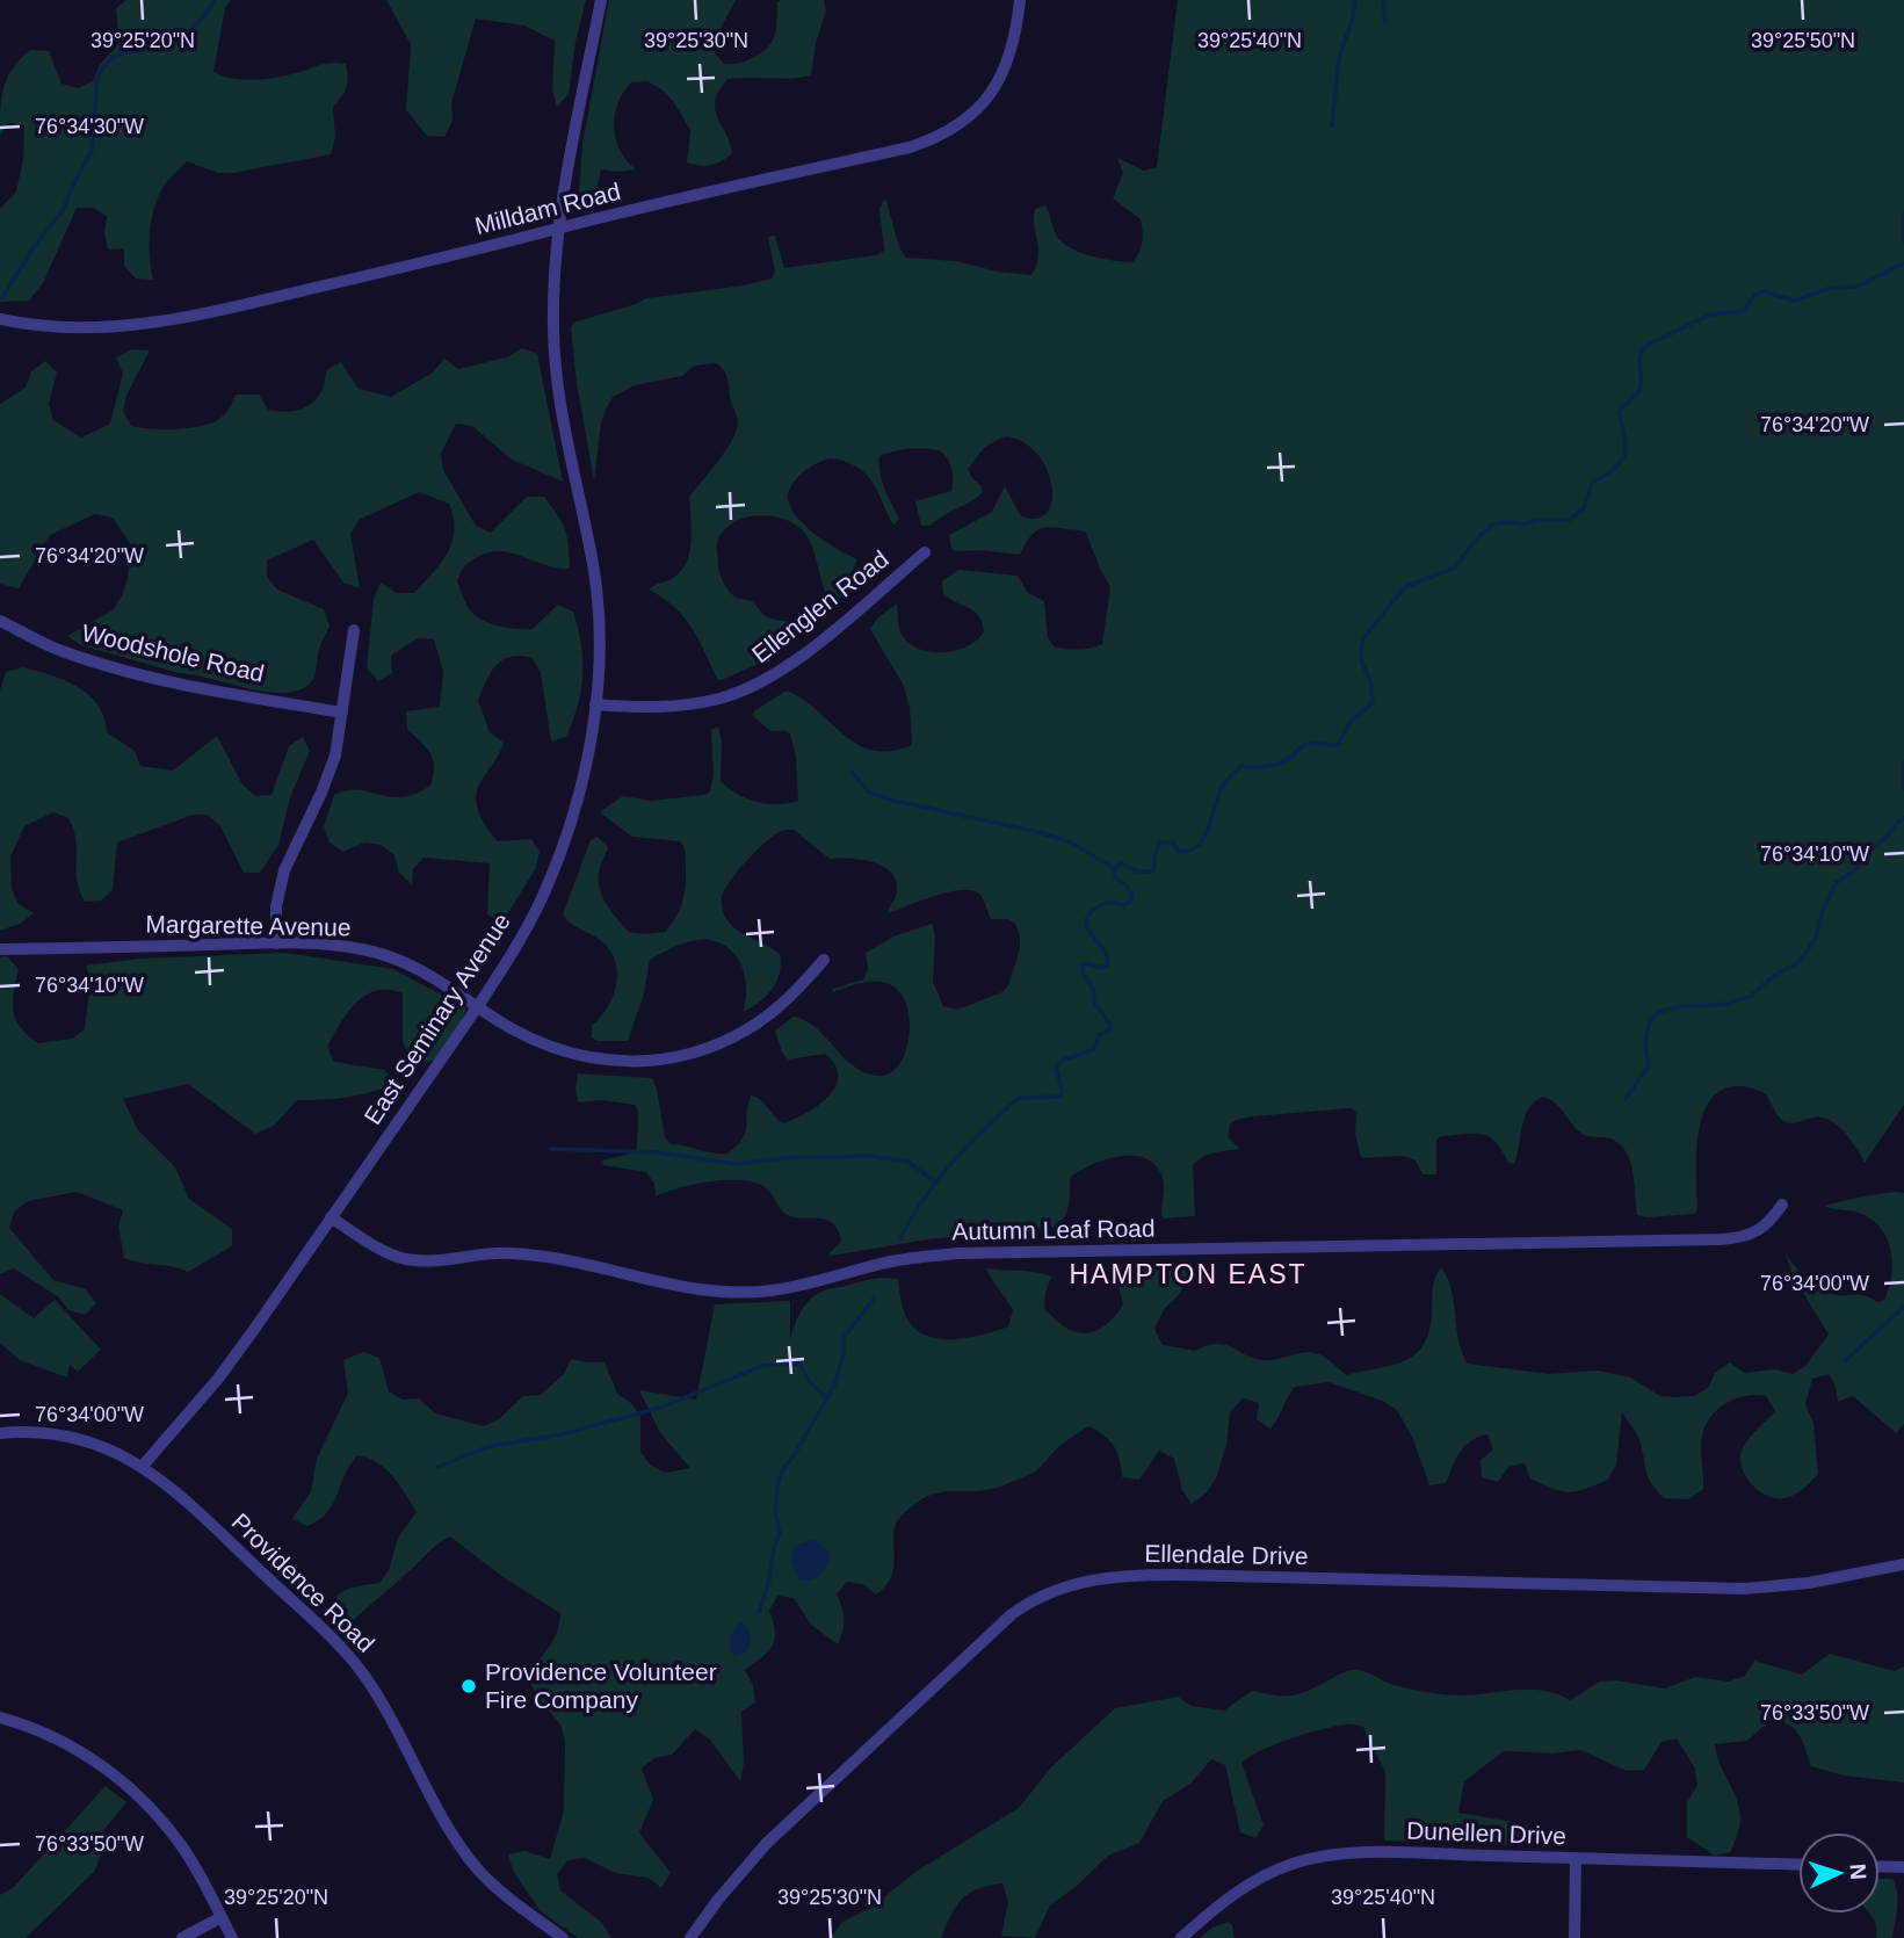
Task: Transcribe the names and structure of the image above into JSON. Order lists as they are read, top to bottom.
{
  "streets": {
    "street": [
      "Milldam Road",
      "Ellenglen Road",
      "Woodshole Road",
      "Margarette Avenue",
      "East Seminary Avenue",
      "Autumn Leaf Road",
      "Ellendale Drive",
      "Providence Road",
      "Dunellen Drive"
    ]
  },
  "crossings": [
    ["Milldam Road", "East Seminary Avenue"],
    ["Ellenglen Road", "East Seminary Avenue"],
    ["Margarette Avenue", "East Seminary Avenue"],
    ["East Seminary Avenue", "Autumn Leaf Road"],
    ["East Seminary Avenue", "Providence Road"]
  ],
  "districts": ["HAMPTON EAST"],
  "places": ["Providence Volunteer Fire Company"],
  "north": "right",
  "coordinates": [
    "39°25'20\"N",
    "39°25'30\"N",
    "39°25'40\"N",
    "39°25'50\"N",
    "76°34'30\"W",
    "76°34'20\"W",
    "76°34'10\"W",
    "76°34'00\"W",
    "76°33'50\"W"
  ]
}
